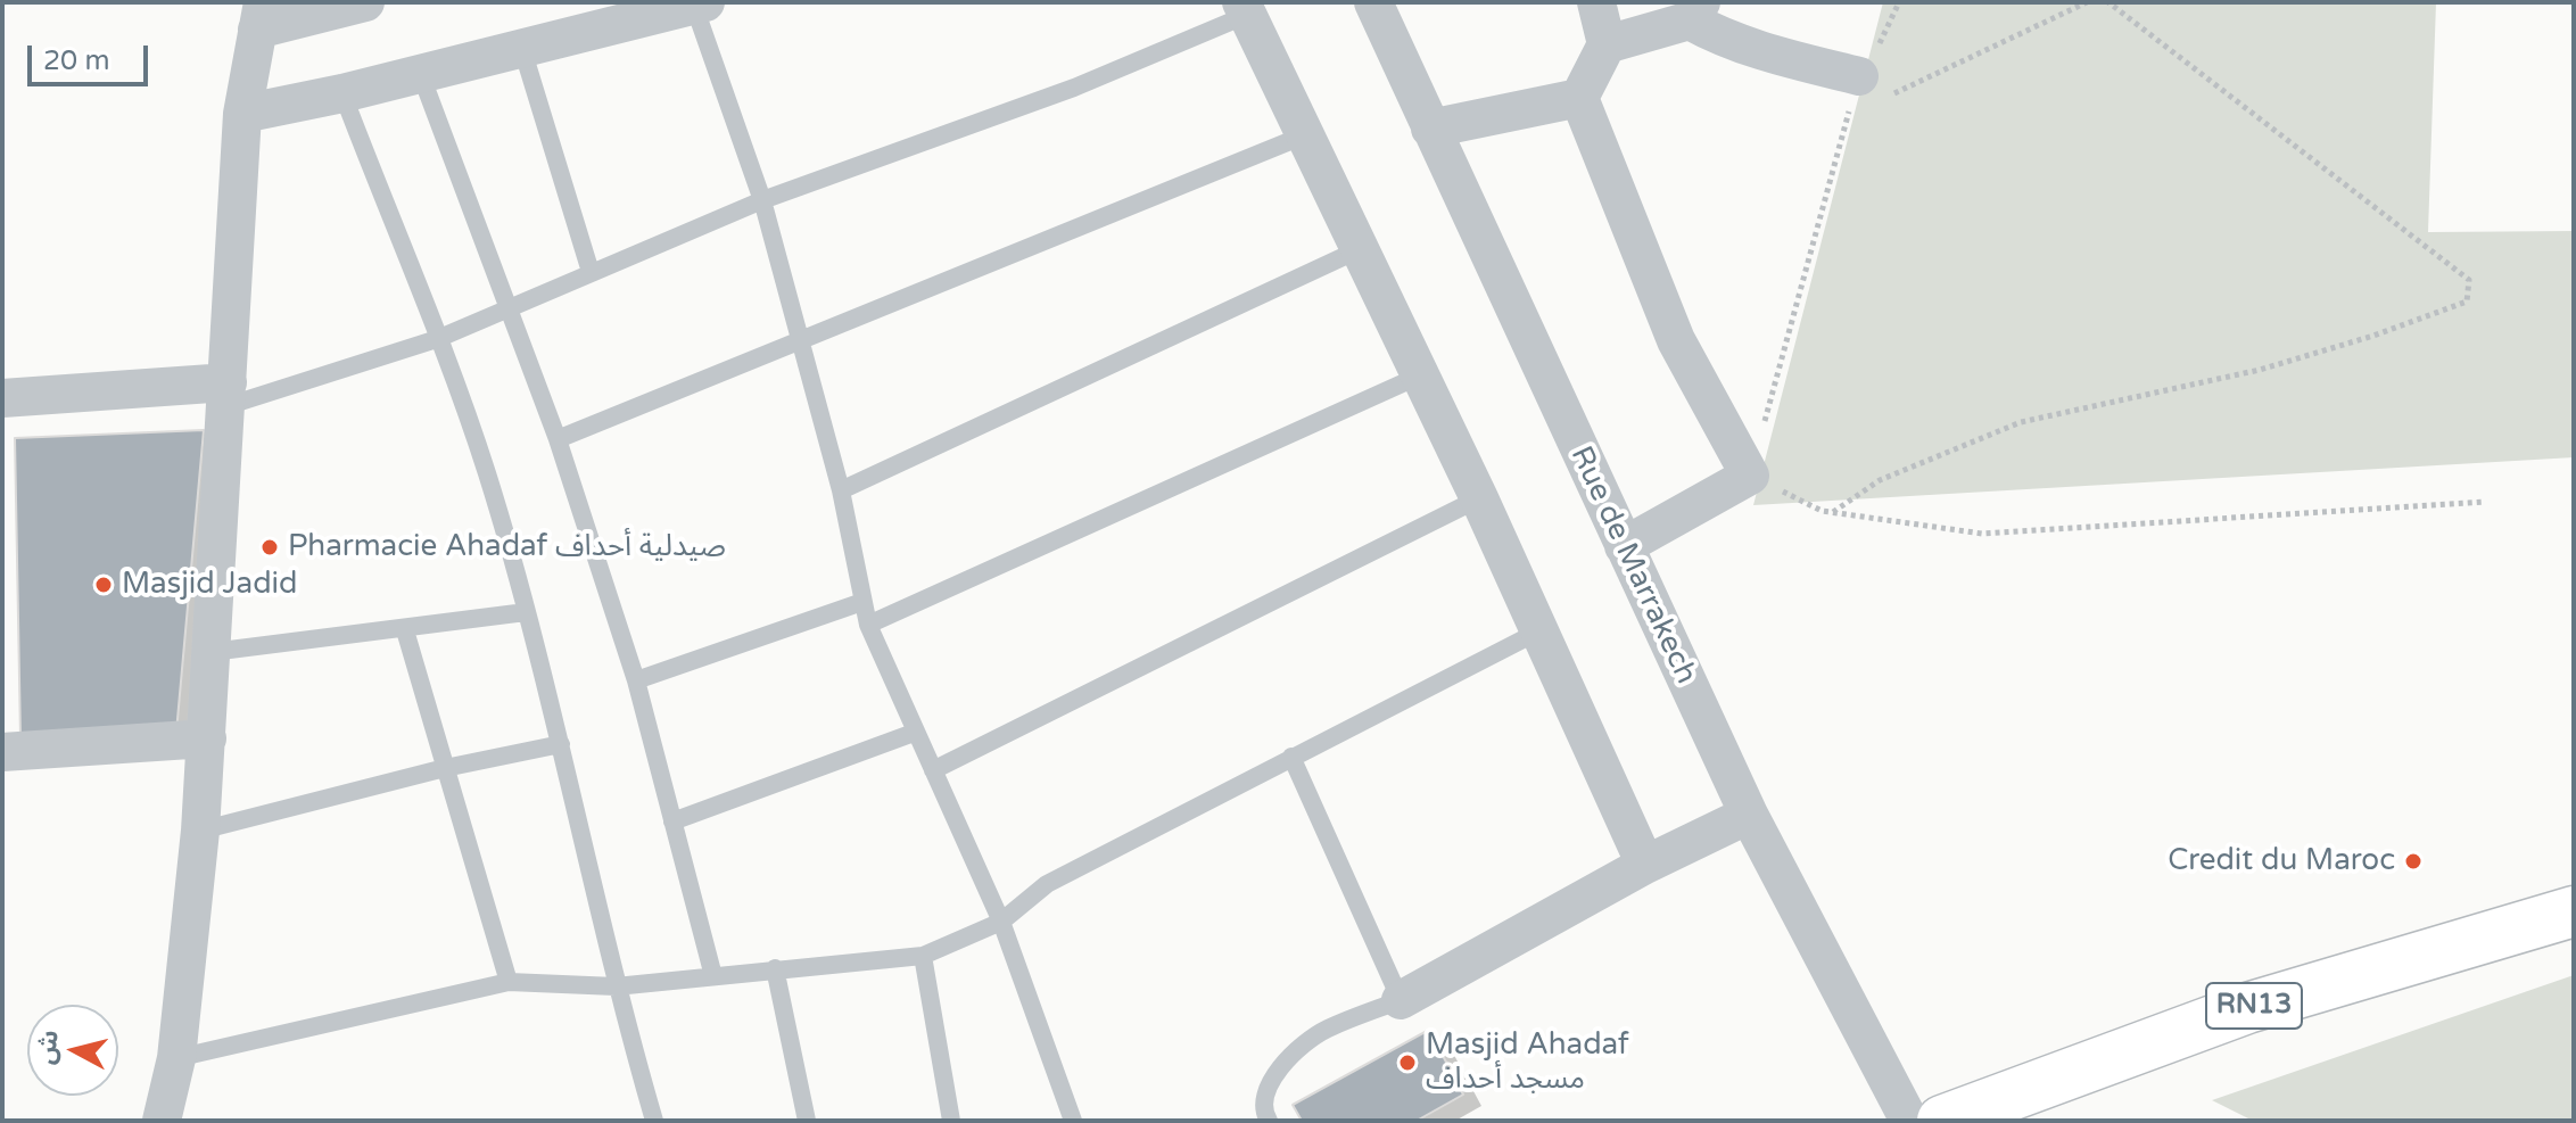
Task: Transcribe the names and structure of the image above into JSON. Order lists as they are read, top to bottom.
{
  "streets": {
    "main road": ["RN13"],
    "street": ["Rue de Marrakech"]
  },
  "places": [
    "Pharmacie Ahadaf صيدلية أحداف",
    "Masjid Jadid",
    "Credit du Maroc",
    "Masjid Ahadaf مسجد أحداف"
  ],
  "scale_bar": "20 m",
  "north": "left"
}
